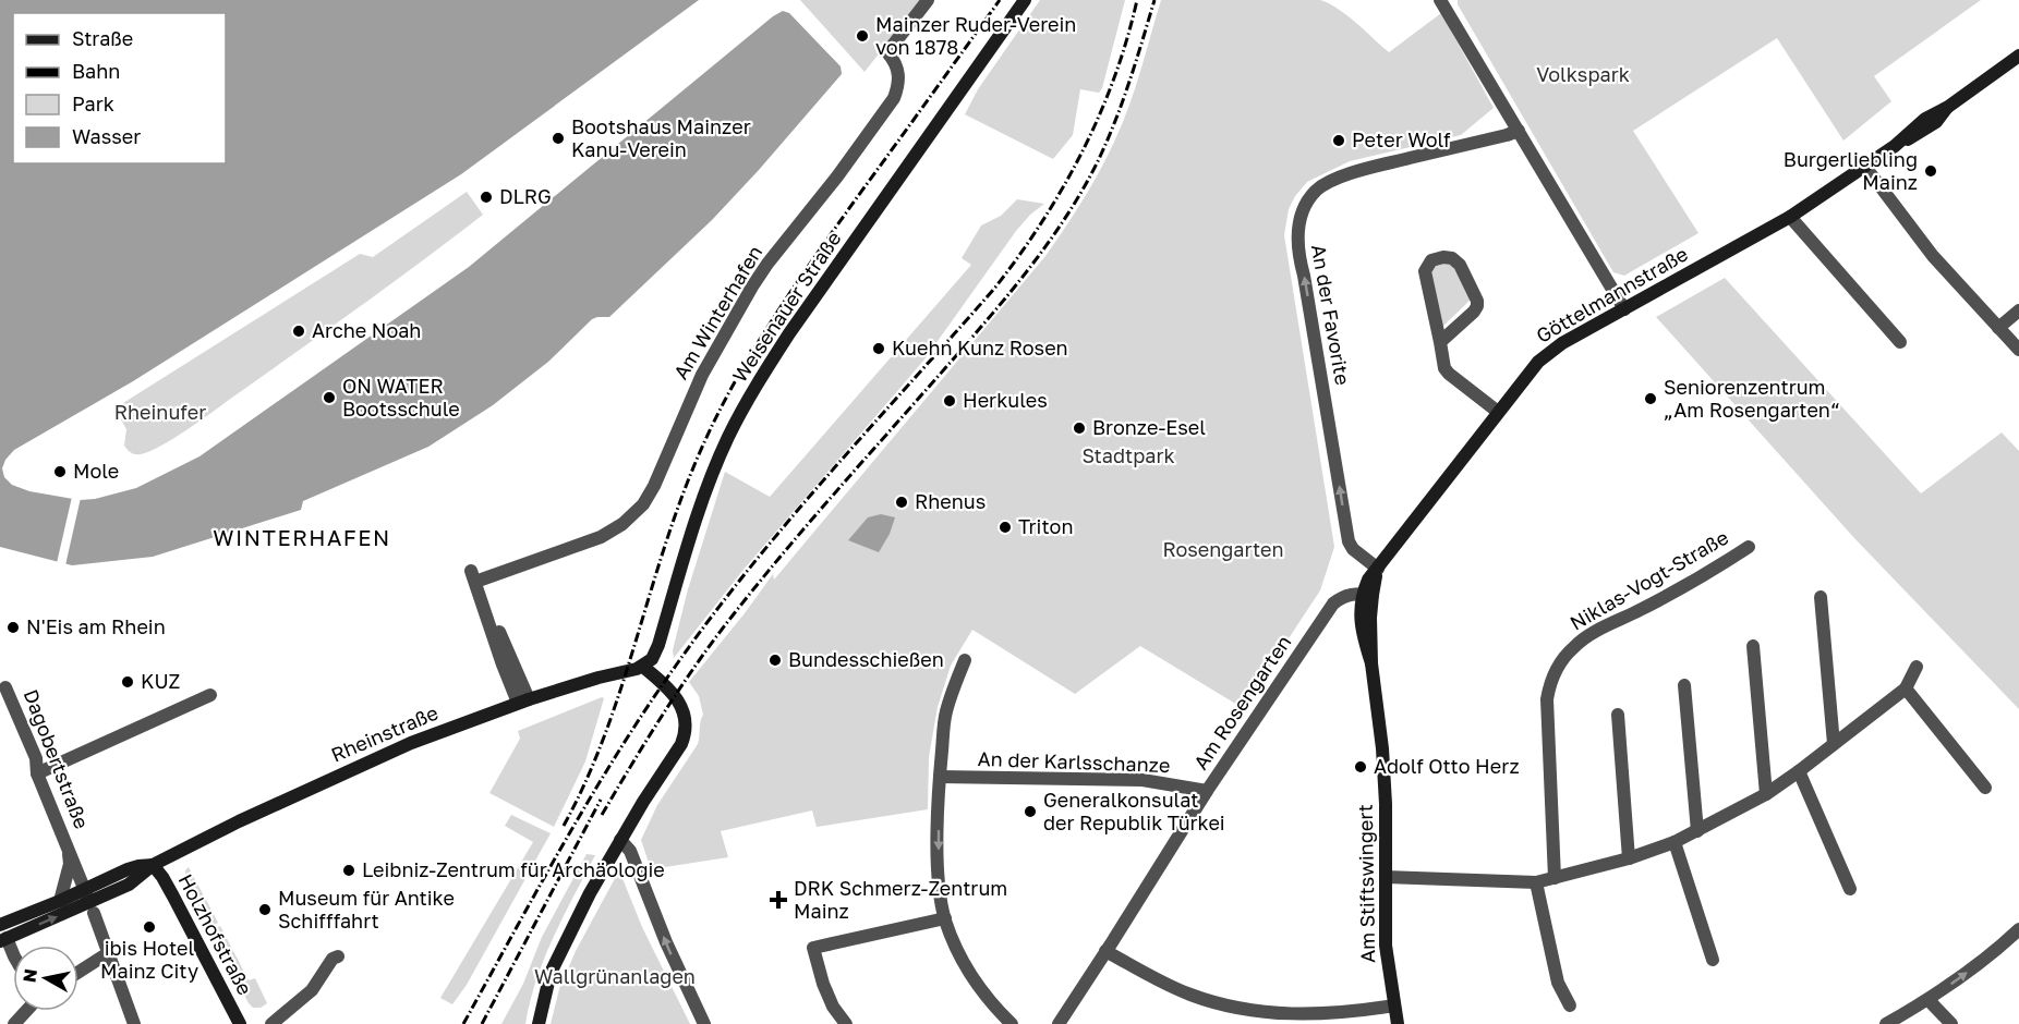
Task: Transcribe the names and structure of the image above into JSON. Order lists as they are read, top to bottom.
{
  "streets": {
    "street": [
      "Göttelmannstraße",
      "Weisenauer Straße",
      "Am Winterhafen",
      "An der Favorite",
      "Niklas-Vogt-Straße",
      "Am Rosengarten",
      "Rheinstraße",
      "Dagobertstraße",
      "An der Karlsschanze",
      "Am Stiftswingert",
      "Holzhofstraße"
    ]
  },
  "crossings": [
    ["Göttelmannstraße", "An der Favorite"],
    ["Göttelmannstraße", "Am Rosengarten"],
    ["Göttelmannstraße", "Am Stiftswingert"],
    ["Weisenauer Straße", "Rheinstraße"],
    ["Am Winterhafen", "Rheinstraße"],
    ["Am Rosengarten", "An der Karlsschanze"],
    ["Am Rosengarten", "Am Stiftswingert"],
    ["Rheinstraße", "Dagobertstraße"],
    ["Rheinstraße", "Holzhofstraße"]
  ],
  "districts": ["WINTERHAFEN"],
  "parks": [
    "Volkspark",
    "Rheinufer",
    "Stadtpark",
    "Rosengarten",
    "Wallgrünanlagen"
  ],
  "places": {
    "other": [
      "Mainzer Ruder-Verein von 1878",
      "Bootshaus Mainzer Kanu-Verein",
      "Peter Wolf",
      "Burgerliebling Mainz",
      "DLRG",
      "Arche Noah",
      "Kuehn Kunz Rosen",
      "ON WATER Bootsschule",
      "Seniorenzentrum „Am Rosengarten“",
      "Herkules",
      "Bronze-Esel",
      "Mole",
      "Rhenus",
      "Triton",
      "N'Eis am Rhein",
      "Bundesschießen",
      "KUZ",
      "Adolf Otto Herz",
      "Generalkonsulat der Republik Türkei",
      "Leibniz-Zentrum für Archäologie",
      "Museum für Antike Schifffahrt",
      "ibis Hotel Mainz City"
    ],
    "health": ["DRK Schmerz-Zentrum Mainz"]
  },
  "legend": [
    "Straße",
    "Bahn",
    "Park",
    "Wasser"
  ],
  "north": "left"
}
